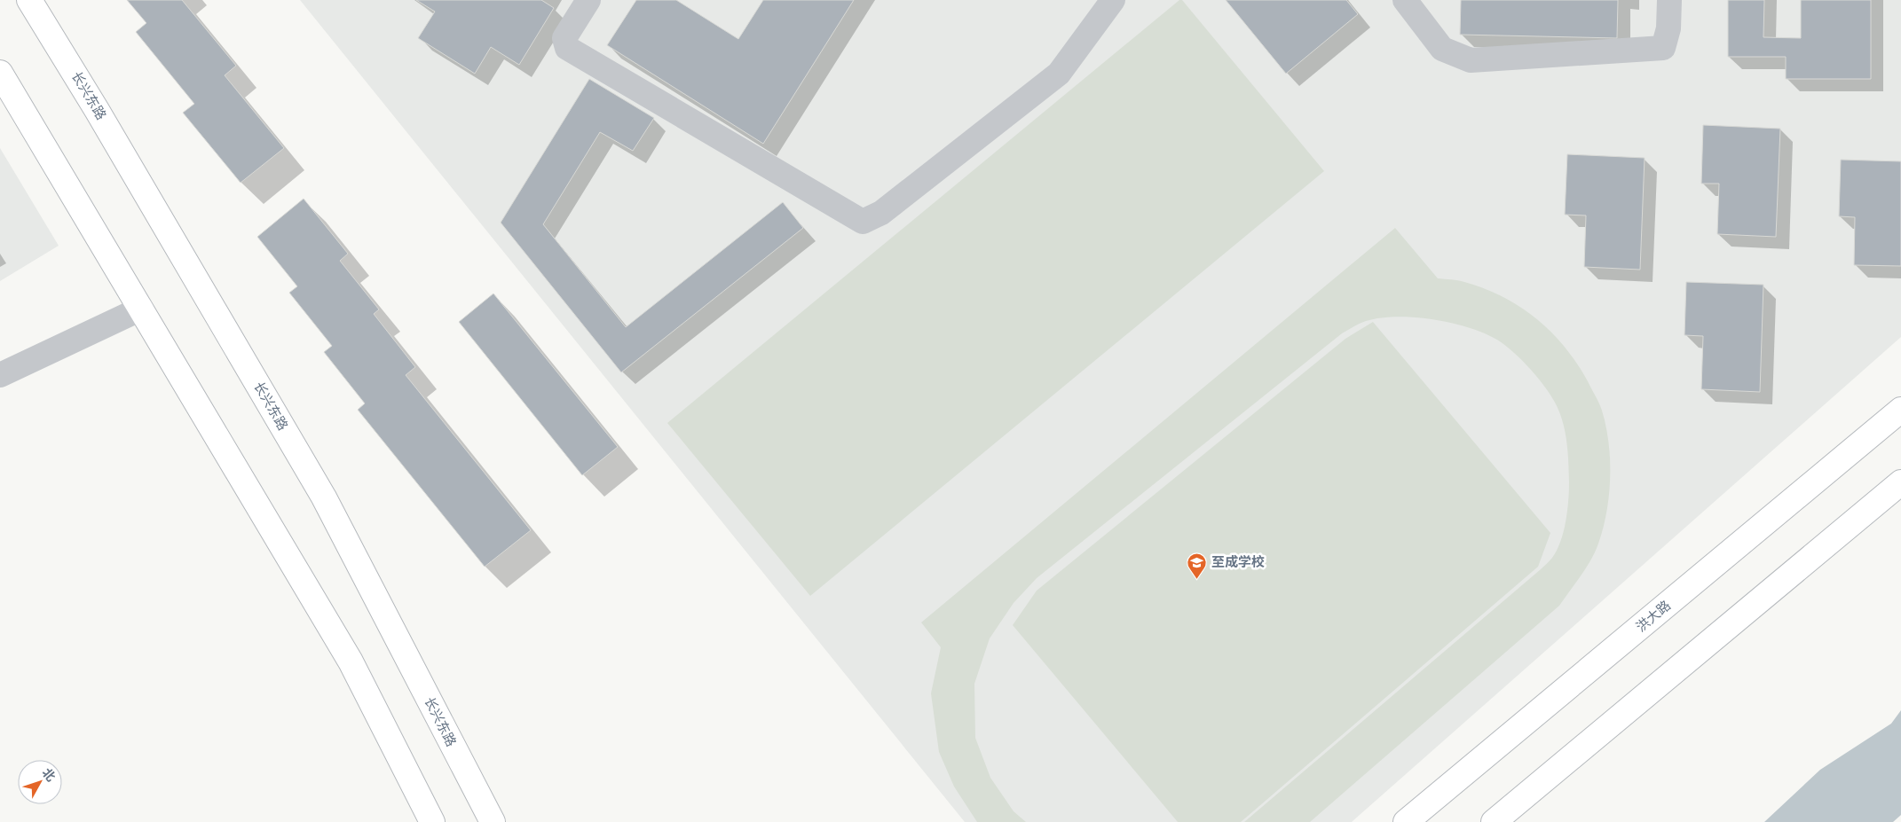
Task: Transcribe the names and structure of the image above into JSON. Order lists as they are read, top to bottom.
{
  "streets": {
    "main road": ["长兴东路", "洪大路"]
  },
  "places": {
    "school or university": ["至成学校"]
  },
  "north": "top right"
}
